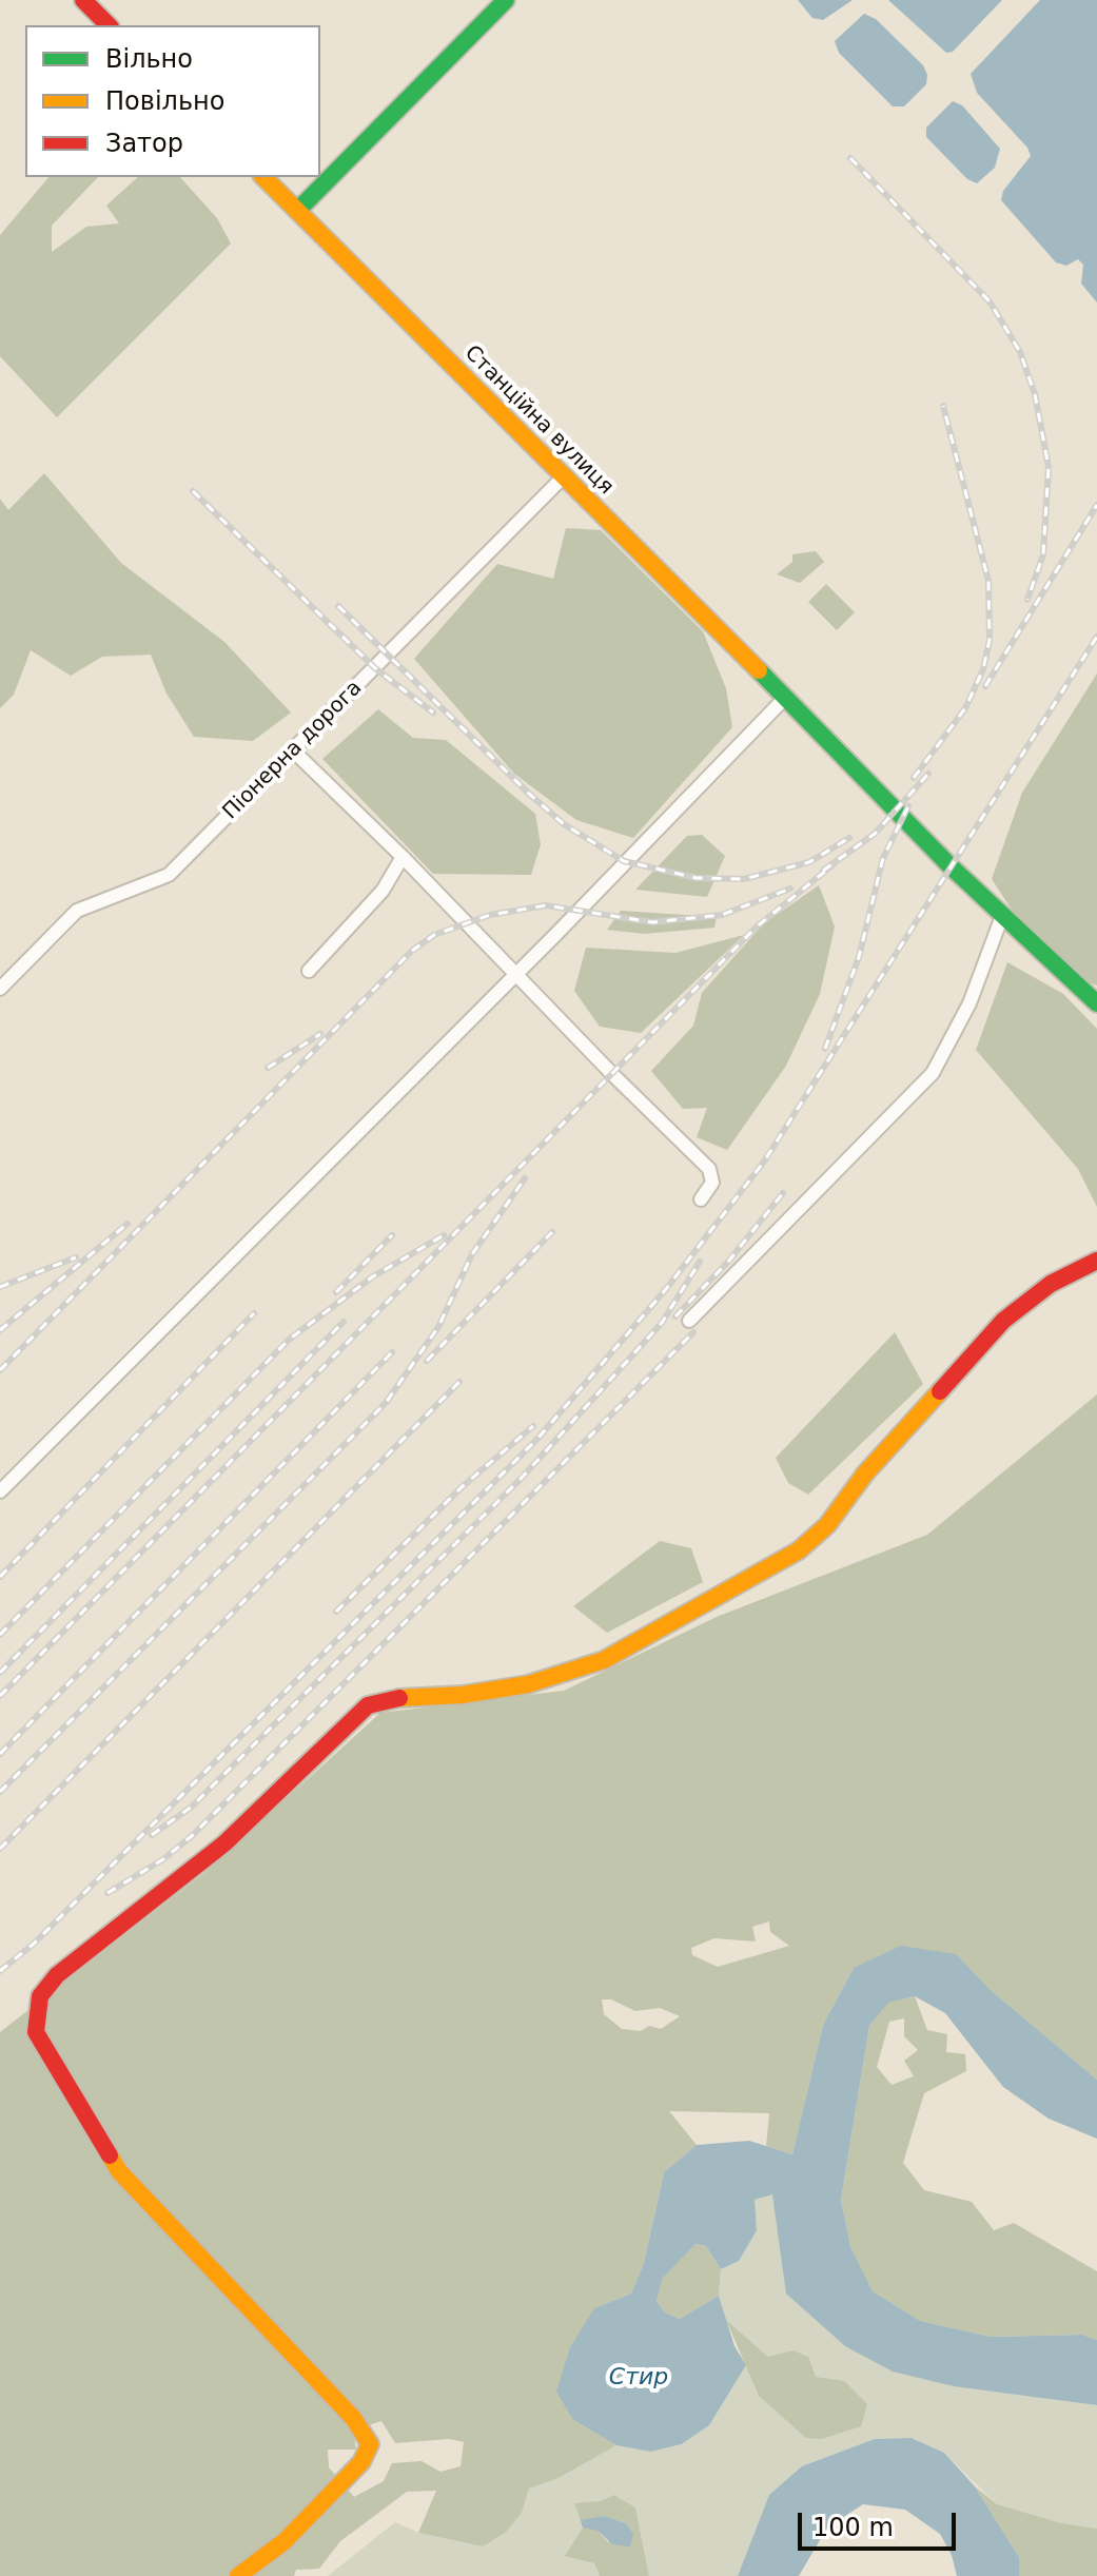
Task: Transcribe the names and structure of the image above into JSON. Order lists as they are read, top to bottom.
{
  "streets": {
    "street": ["Станційна вулиця", "Піонерна дорога"]
  },
  "crossings": [
    ["Станційна вулиця", "Піонерна дорога"]
  ],
  "water": ["Стир"],
  "legend": ["Вільно", "Повільно", "Затор"],
  "scale_bar": "100 m"
}
